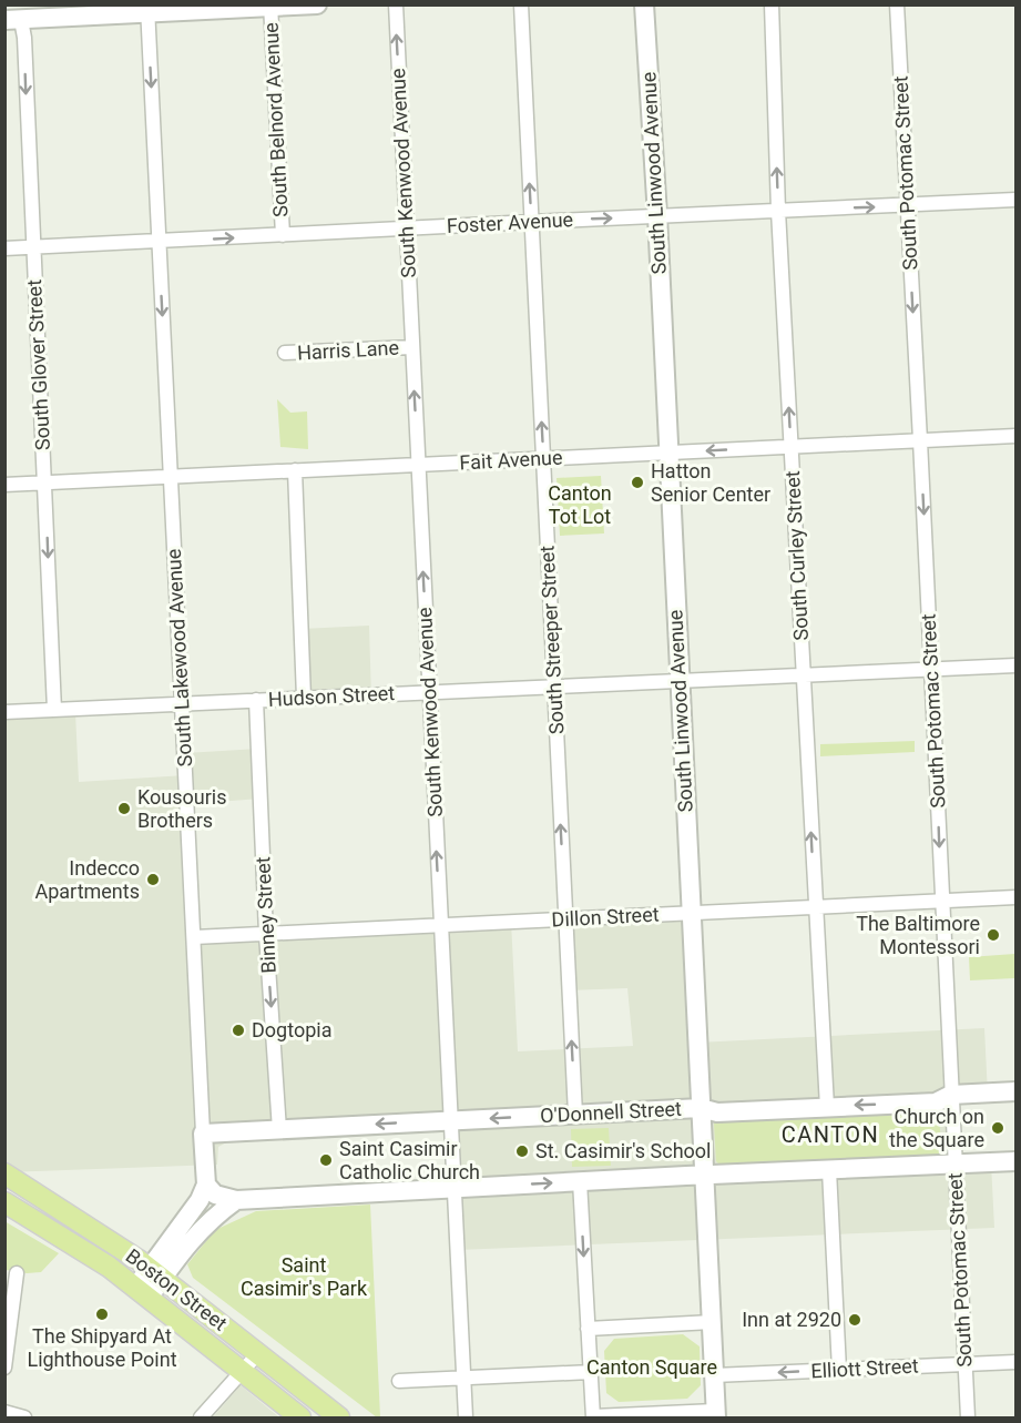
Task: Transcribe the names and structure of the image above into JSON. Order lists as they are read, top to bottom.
{
  "streets": {
    "main road": ["Boston Street"],
    "street": [
      "South Belnord Avenue",
      "South Kenwood Avenue",
      "South Linwood Avenue",
      "South Potomac Street",
      "Foster Avenue",
      "Harris Lane",
      "South Glover Street",
      "Fait Avenue",
      "South Curley Street",
      "South Streeper Street",
      "South Lakewood Avenue",
      "Hudson Street",
      "Binney Street",
      "Dillon Street",
      "O'Donnell Street",
      "Elliott Street"
    ]
  },
  "crossings": [
    ["South Belnord Avenue", "Foster Avenue"],
    ["South Kenwood Avenue", "Foster Avenue"],
    ["South Kenwood Avenue", "Harris Lane"],
    ["South Kenwood Avenue", "Fait Avenue"],
    ["South Kenwood Avenue", "Hudson Street"],
    ["South Kenwood Avenue", "Dillon Street"],
    ["South Kenwood Avenue", "O'Donnell Street"],
    ["South Linwood Avenue", "Foster Avenue"],
    ["South Linwood Avenue", "Fait Avenue"],
    ["South Linwood Avenue", "Hudson Street"],
    ["South Linwood Avenue", "Dillon Street"],
    ["South Linwood Avenue", "O'Donnell Street"],
    ["South Linwood Avenue", "Elliott Street"],
    ["South Potomac Street", "Foster Avenue"],
    ["South Potomac Street", "Fait Avenue"],
    ["South Potomac Street", "Hudson Street"],
    ["South Potomac Street", "Dillon Street"],
    ["South Potomac Street", "O'Donnell Street"],
    ["South Potomac Street", "Elliott Street"],
    ["Foster Avenue", "South Glover Street"],
    ["Foster Avenue", "South Curley Street"],
    ["Foster Avenue", "South Streeper Street"],
    ["Foster Avenue", "South Lakewood Avenue"],
    ["South Glover Street", "Fait Avenue"],
    ["South Glover Street", "Hudson Street"],
    ["Fait Avenue", "South Curley Street"],
    ["Fait Avenue", "South Streeper Street"],
    ["Fait Avenue", "South Lakewood Avenue"],
    ["South Curley Street", "Hudson Street"],
    ["South Curley Street", "Dillon Street"],
    ["South Curley Street", "O'Donnell Street"],
    ["South Streeper Street", "Hudson Street"],
    ["South Streeper Street", "Dillon Street"],
    ["South Streeper Street", "O'Donnell Street"],
    ["South Lakewood Avenue", "Hudson Street"],
    ["South Lakewood Avenue", "Dillon Street"],
    ["South Lakewood Avenue", "O'Donnell Street"],
    ["Hudson Street", "Binney Street"],
    ["Binney Street", "Dillon Street"],
    ["Binney Street", "O'Donnell Street"]
  ],
  "one_way": [
    "South Kenwood Avenue",
    "South Potomac Street",
    "Foster Avenue",
    "South Glover Street",
    "South Curley Street",
    "South Streeper Street",
    "South Lakewood Avenue",
    "Binney Street",
    "Elliott Street"
  ],
  "districts": ["CANTON"],
  "parks": ["Canton Tot Lot", "Saint Casimir's Park", "Canton Square"],
  "places": [
    "Hatton Senior Center",
    "Kousouris Brothers",
    "Indecco Apartments",
    "The Baltimore Montessori",
    "Dogtopia",
    "Church on the Square",
    "St. Casimir's School",
    "Saint Casimir Catholic Church",
    "The Shipyard At Lighthouse Point",
    "Inn at 2920"
  ]
}
